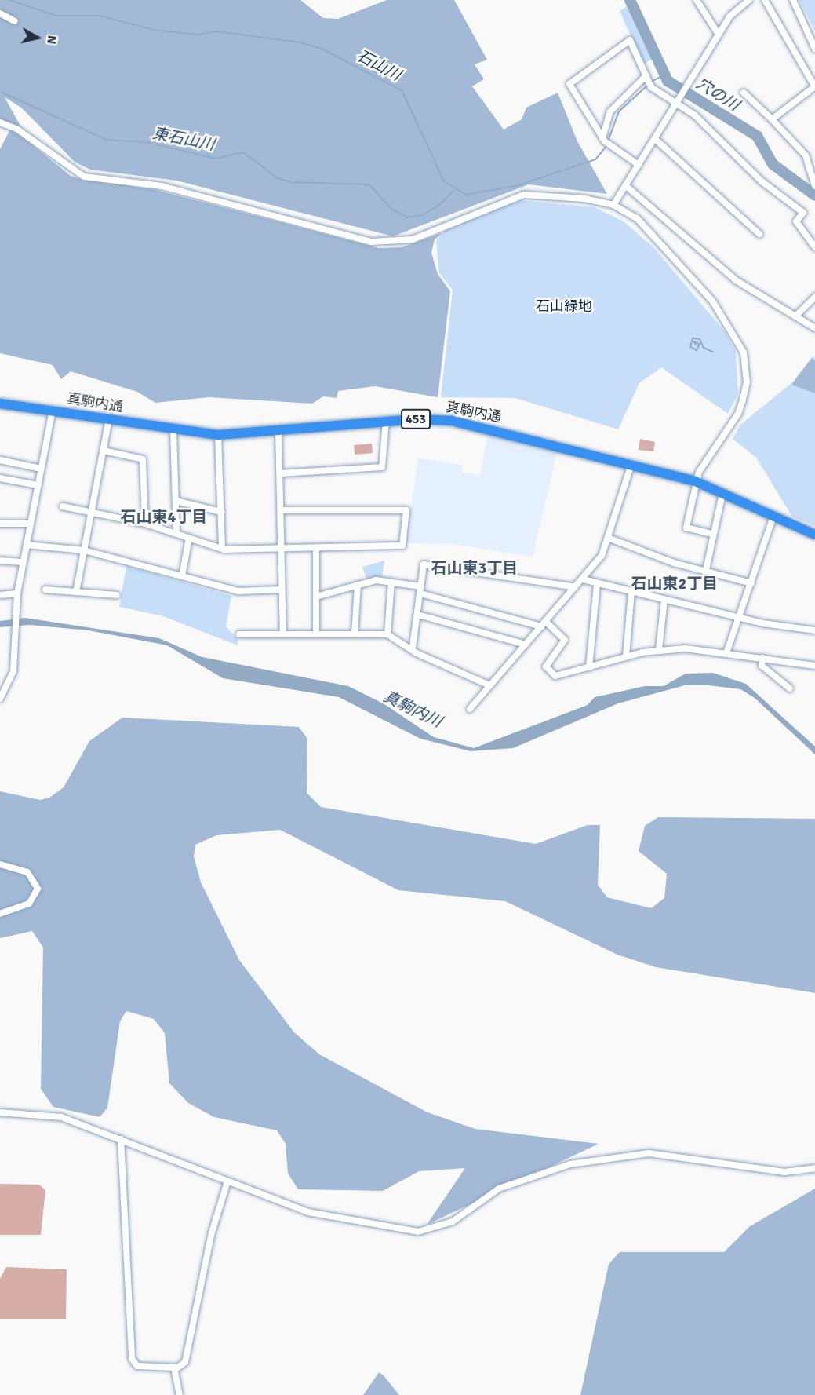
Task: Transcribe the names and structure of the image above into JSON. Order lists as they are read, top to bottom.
{
  "streets": {
    "highway": ["真駒内通", "453"]
  },
  "districts": ["石山東4丁目", "石山東3丁目", "石山東2丁目"],
  "water": [
    "石山川",
    "穴の川",
    "東石山川",
    "真駒内川"
  ],
  "parks": ["石山緑地"],
  "north": "right"
}
